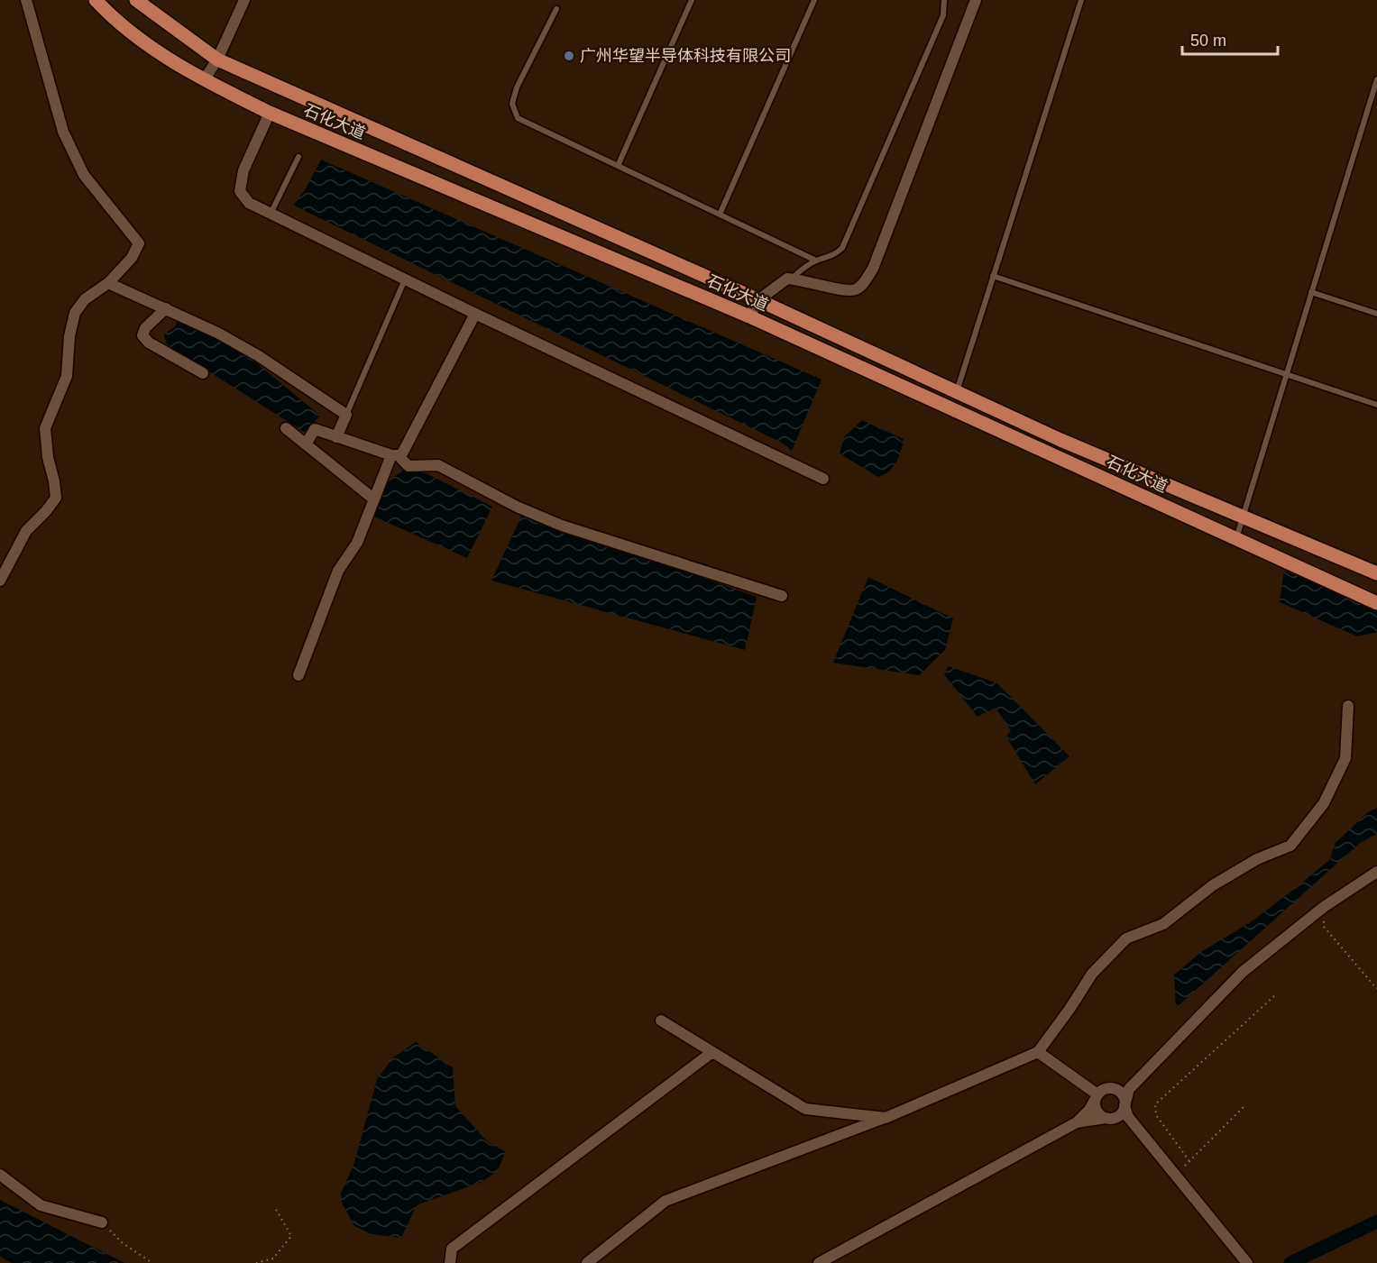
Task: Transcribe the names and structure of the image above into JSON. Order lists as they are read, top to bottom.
{
  "streets": {
    "main road": ["石化大道"]
  },
  "places": ["广州华望半导体科技有限公司"],
  "scale_bar": "50 m"
}
